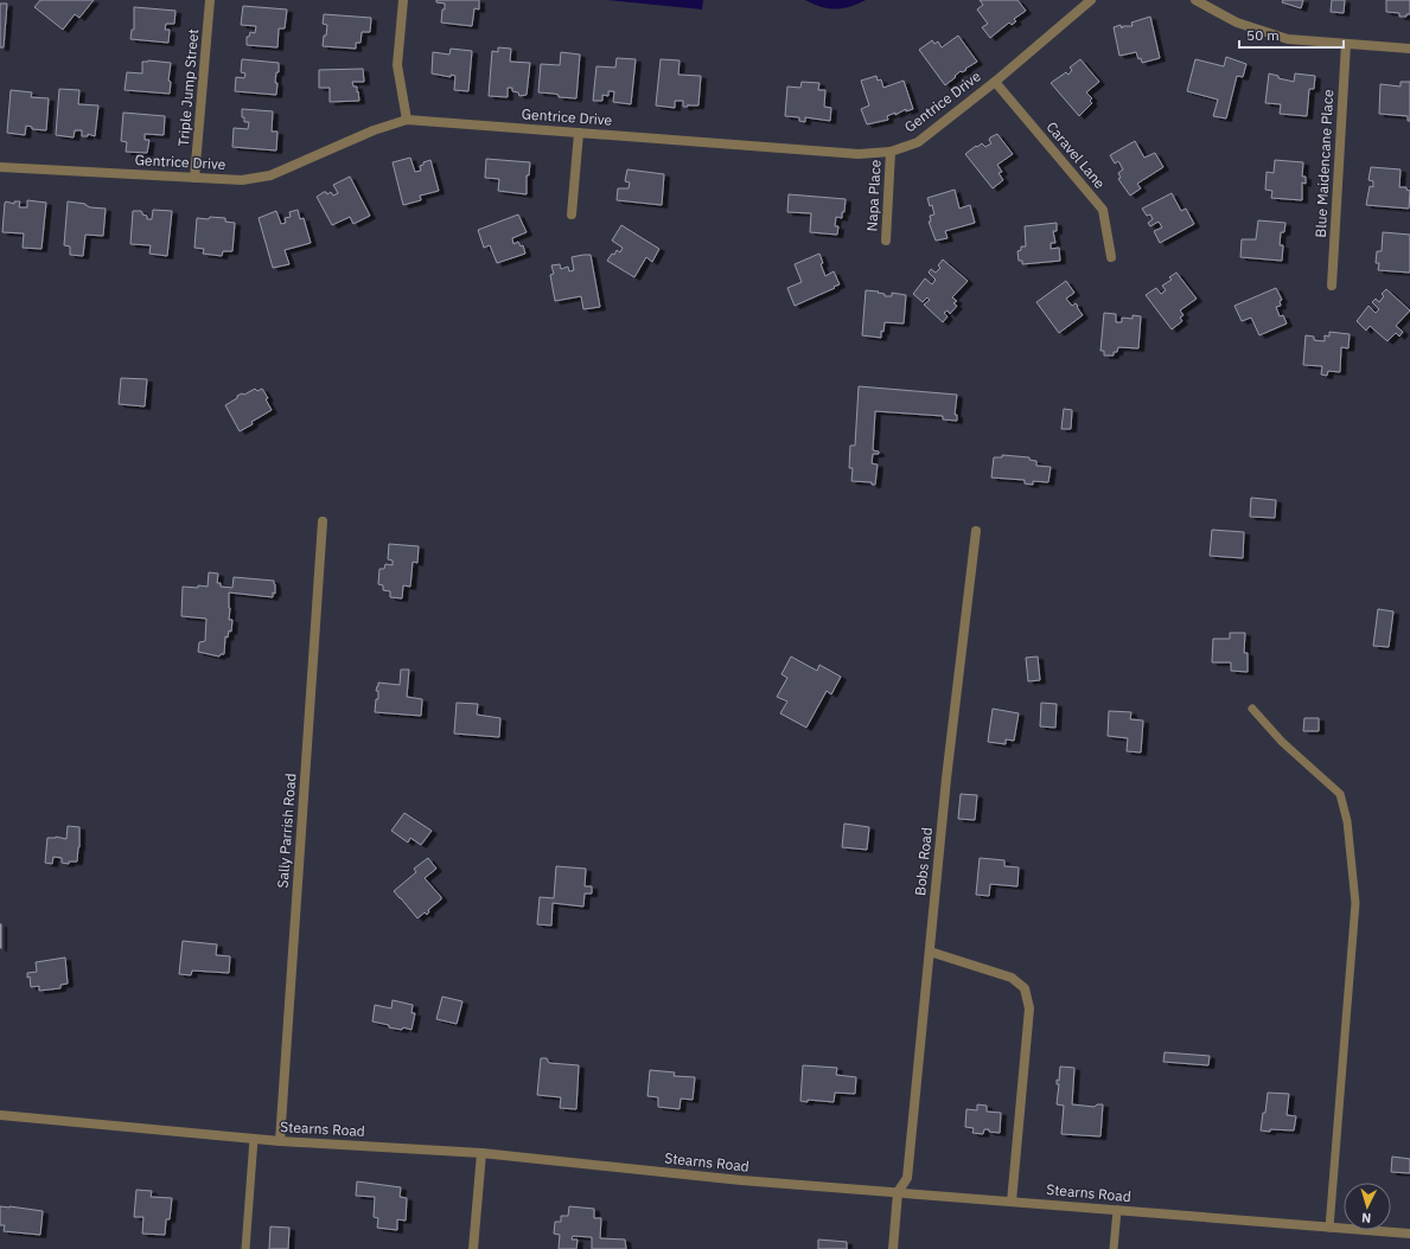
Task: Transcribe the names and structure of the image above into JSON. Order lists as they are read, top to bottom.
{
  "streets": {
    "street": [
      "Triple Jump Street",
      "Gentrice Drive",
      "Caravel Lane",
      "Blue Maidencane Place",
      "Napa Place",
      "Sally Parrish Road",
      "Bobs Road",
      "Stearns Road"
    ]
  },
  "crossings": [
    ["Triple Jump Street", "Gentrice Drive"],
    ["Gentrice Drive", "Caravel Lane"],
    ["Gentrice Drive", "Napa Place"],
    ["Sally Parrish Road", "Stearns Road"],
    ["Bobs Road", "Stearns Road"]
  ],
  "scale_bar": "50 m",
  "north": "bottom"
}
